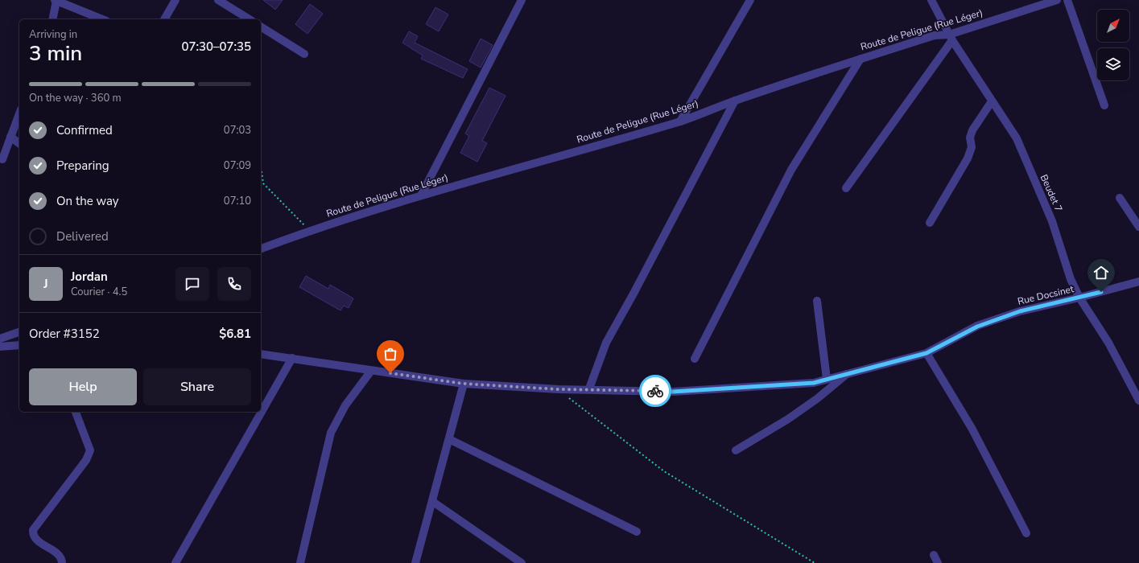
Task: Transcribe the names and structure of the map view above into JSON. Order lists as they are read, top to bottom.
{
  "streets": {
    "street": ["Route de Peligue (Rue Léger)", "Beudet 7", "Rue Docsinet"]
  },
  "crossings": [
    ["Route de Peligue (Rue Léger)", "Beudet 7"],
    ["Beudet 7", "Rue Docsinet"]
  ],
  "north": "top right",
  "page": {
    "heading": ["3 min", "Arriving in", "07:30–07:35"],
    "panel": [
      "Jordan",
      "Courier · 4.5",
      "Order #3152",
      "$6.81"
    ],
    "bar": "On the way · 360 m",
    "list": [
      ["Confirmed", "07:03"],
      ["Preparing", "07:09"],
      ["On the way", "07:10"],
      "Delivered"
    ],
    "round": "J",
    "buttons": ["Help", "Share"]
  }
}
